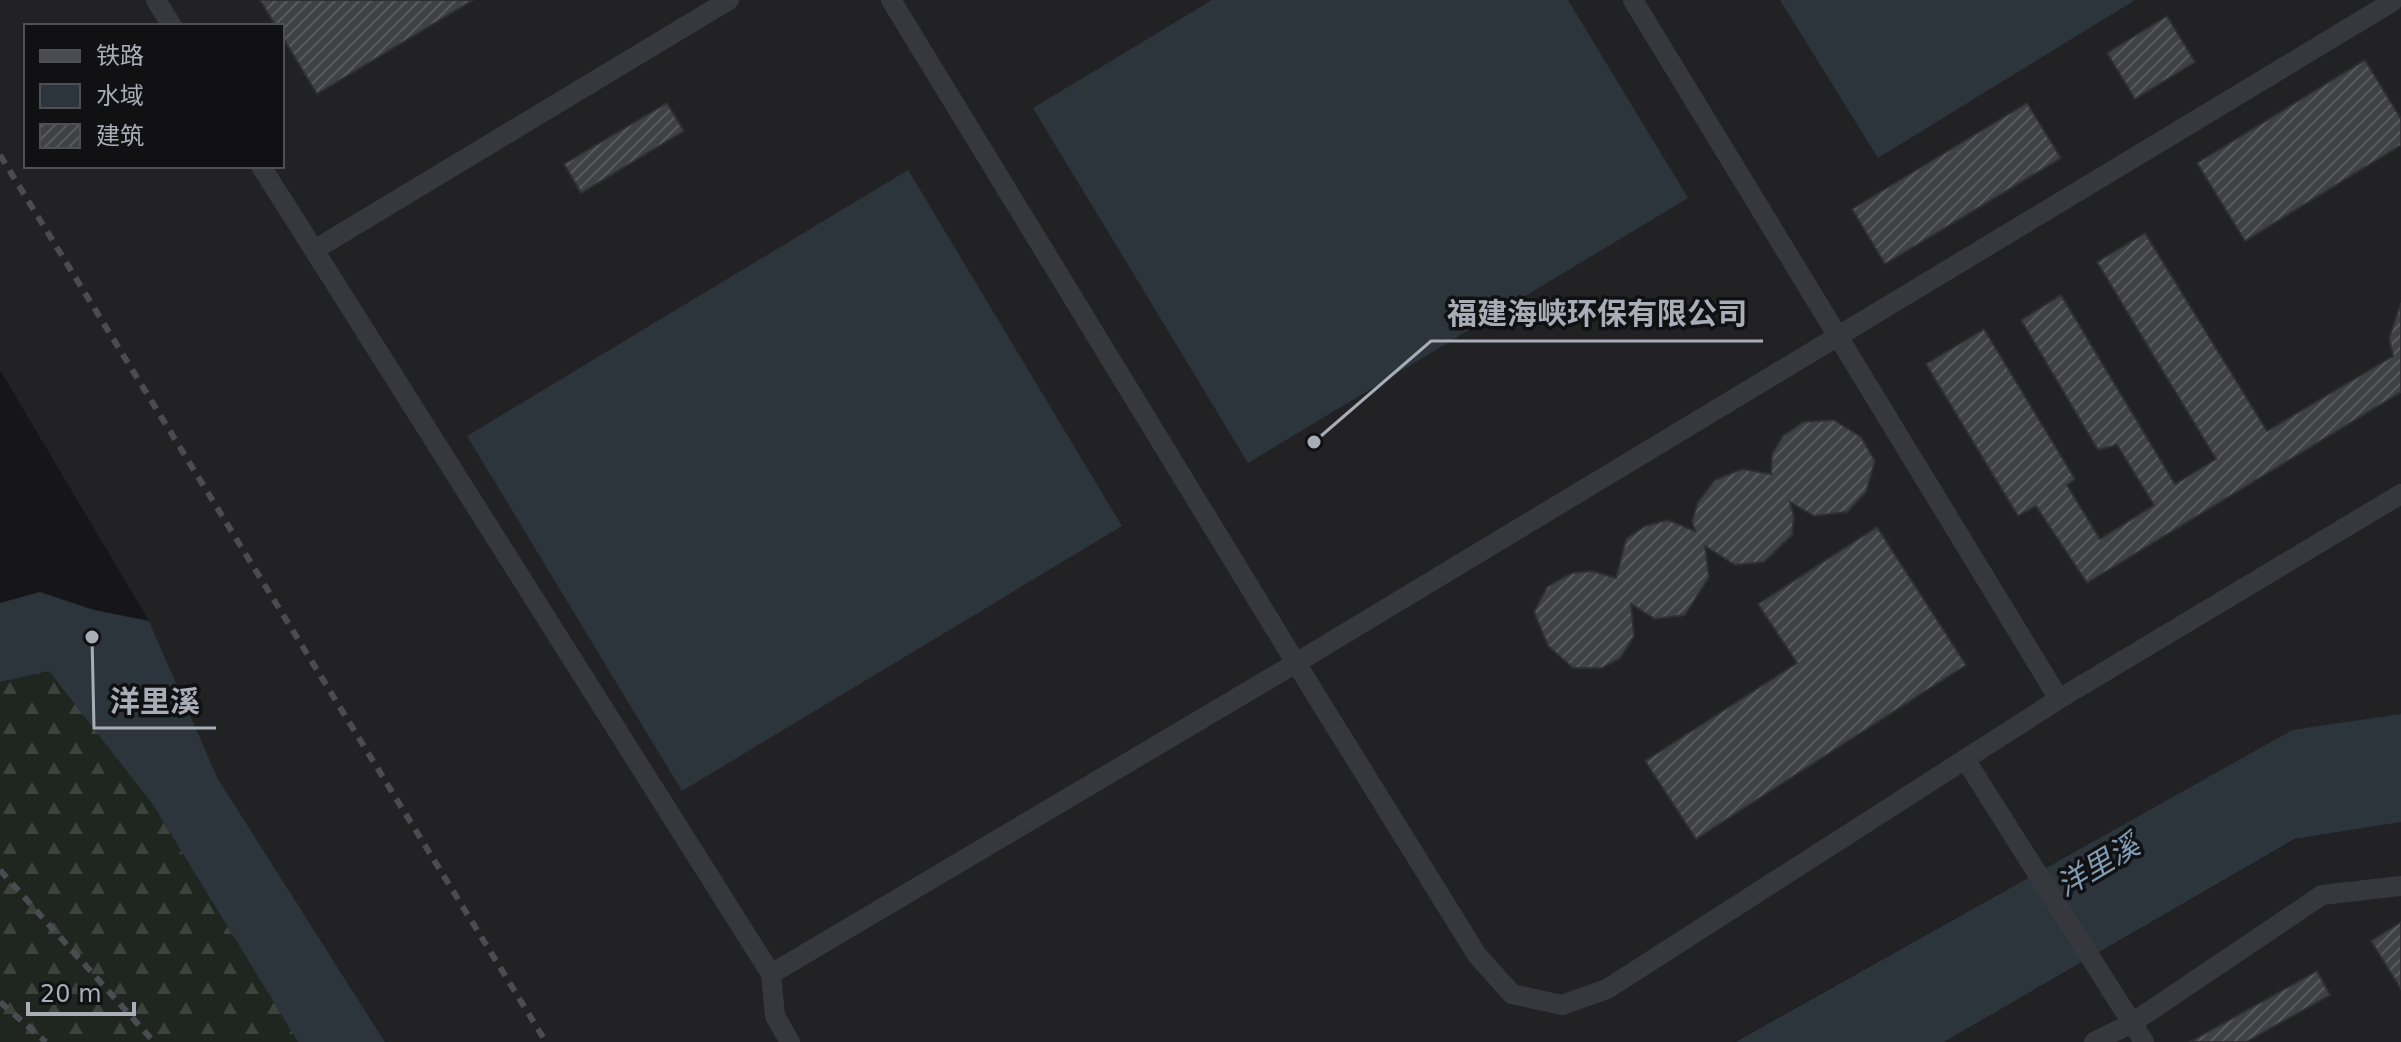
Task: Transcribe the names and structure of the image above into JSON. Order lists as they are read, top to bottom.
{
  "water": ["洋里溪"],
  "places": ["福建海峡环保有限公司", "洋里溪"],
  "legend": ["铁路", "水域", "建筑"],
  "scale_bar": "20 m"
}
